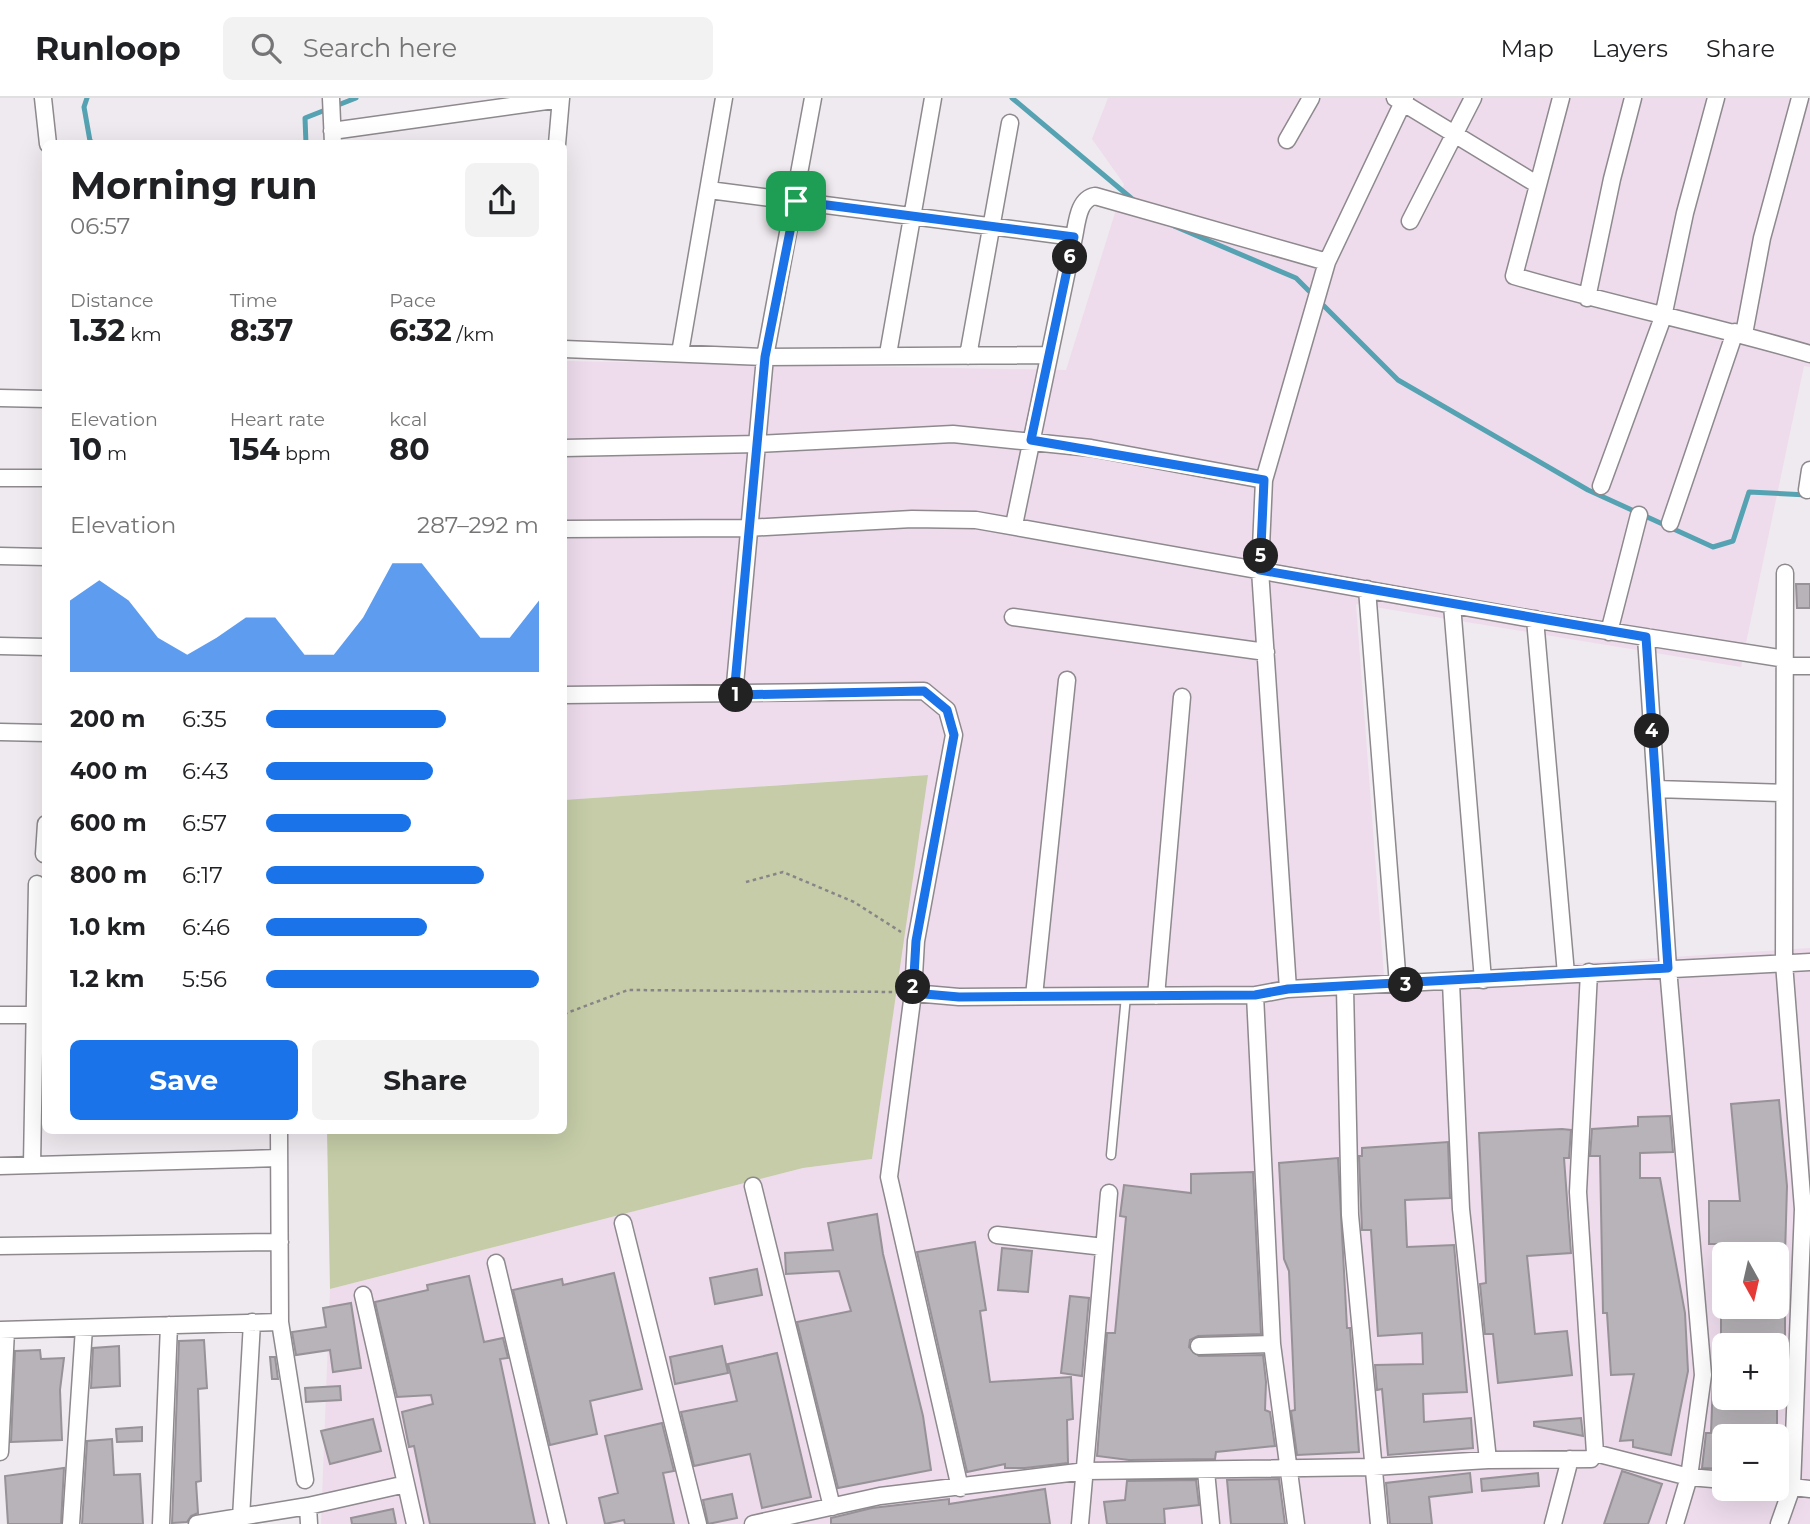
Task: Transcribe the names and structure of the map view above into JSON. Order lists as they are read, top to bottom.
{
  "north": "bottom",
  "page": {
    "header": "Runloop",
    "search": "Search here",
    "nav": ["Map", "Layers", "Share"],
    "heading": ["Morning run", "06:57"],
    "pins": [
      "6",
      "5",
      "1",
      "4",
      "3",
      "2"
    ],
    "stats": [
      ["Distance", "1.32 km"],
      ["Time", "8:37"],
      ["Pace", "6:32 /km"],
      ["Elevation", "10 m"],
      ["Heart rate", "154 bpm"],
      ["kcal", "80"]
    ],
    "chart": ["Elevation", "287–292 m"],
    "list": [
      {
        "name": "200 m",
        "note": "6:35"
      },
      {
        "name": "400 m",
        "note": "6:43"
      },
      {
        "name": "600 m",
        "note": "6:57"
      },
      {
        "name": "800 m",
        "note": "6:17"
      },
      {
        "name": "1.0 km",
        "note": "6:46"
      },
      {
        "name": "1.2 km",
        "note": "5:56"
      }
    ],
    "buttons": ["Save", "Share"],
    "map_buttons": ["+", "−"]
  }
}
